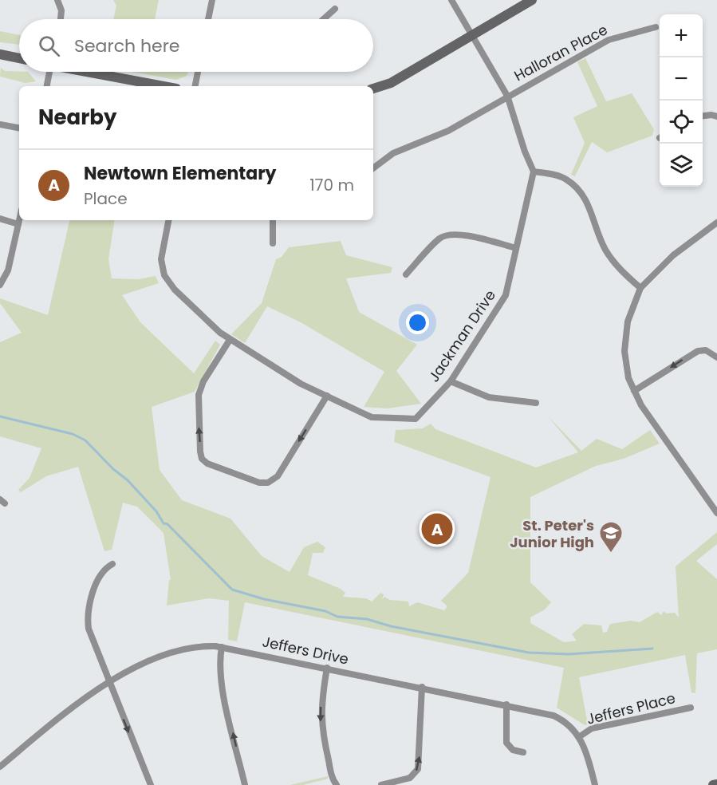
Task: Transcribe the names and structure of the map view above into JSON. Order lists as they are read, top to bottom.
{
  "streets": {
    "street": [
      "Halloran Place",
      "Jackman Drive",
      "Jeffers Drive",
      "Jeffers Place"
    ]
  },
  "crossings": [
    ["Jeffers Drive", "Jeffers Place"]
  ],
  "places": {
    "school or university": ["St. Peter's Junior High"]
  },
  "page": {
    "map_buttons": ["+", "−"],
    "search": "Search here",
    "heading": "Nearby",
    "list": [
      {
        "mark": "A",
        "name": "Newtown Elementary",
        "note": "Place",
        "value": "170 m"
      }
    ],
    "pins": "A"
  }
}
